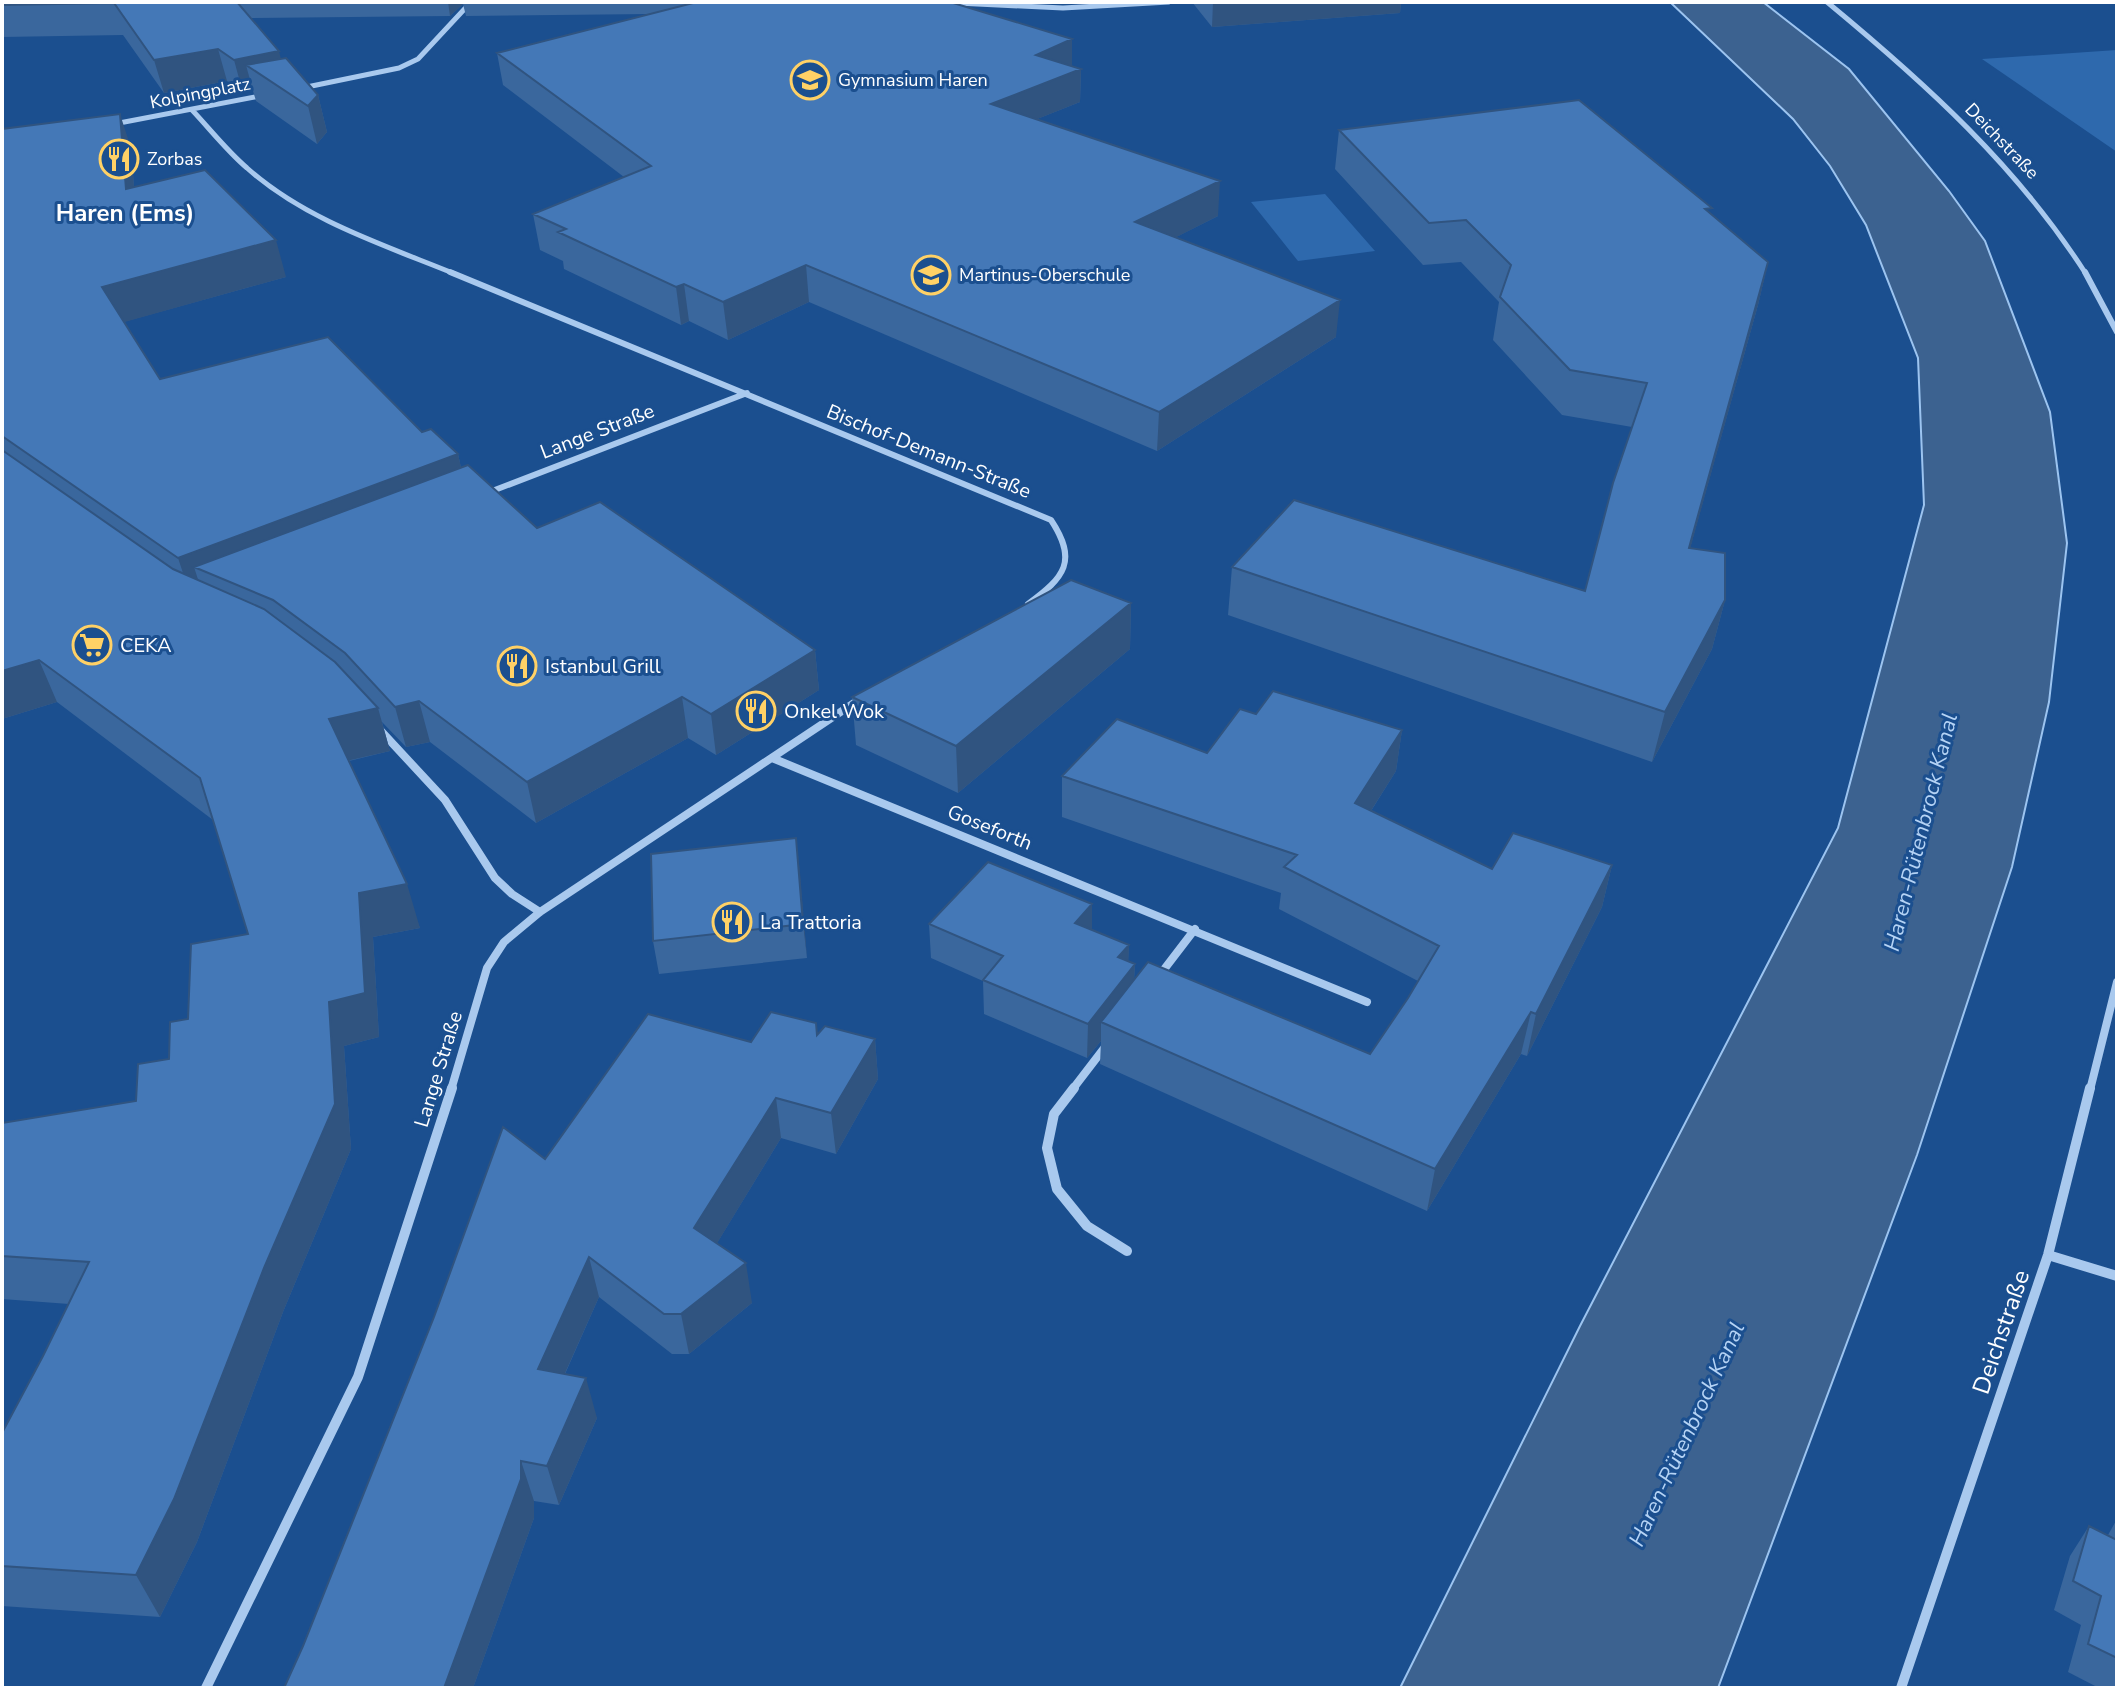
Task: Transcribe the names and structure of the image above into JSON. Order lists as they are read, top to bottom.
{
  "streets": {
    "street": [
      "Kolpingplatz",
      "Deichstraße",
      "Lange Straße",
      "Bischof-Demann-Straße",
      "Goseforth"
    ]
  },
  "crossings": [
    ["Kolpingplatz", "Bischof-Demann-Straße"],
    ["Lange Straße", "Bischof-Demann-Straße"]
  ],
  "districts": ["Haren (Ems)"],
  "water": ["Haren-Rütenbrock Kanal"],
  "places": {
    "school or university": ["Gymnasium Haren", "Martinus-Oberschule"],
    "restaurant": [
      "Zorbas",
      "Istanbul Grill",
      "Onkel Wok",
      "La Trattoria"
    ],
    "supermarket": ["CEKA"]
  }
}
